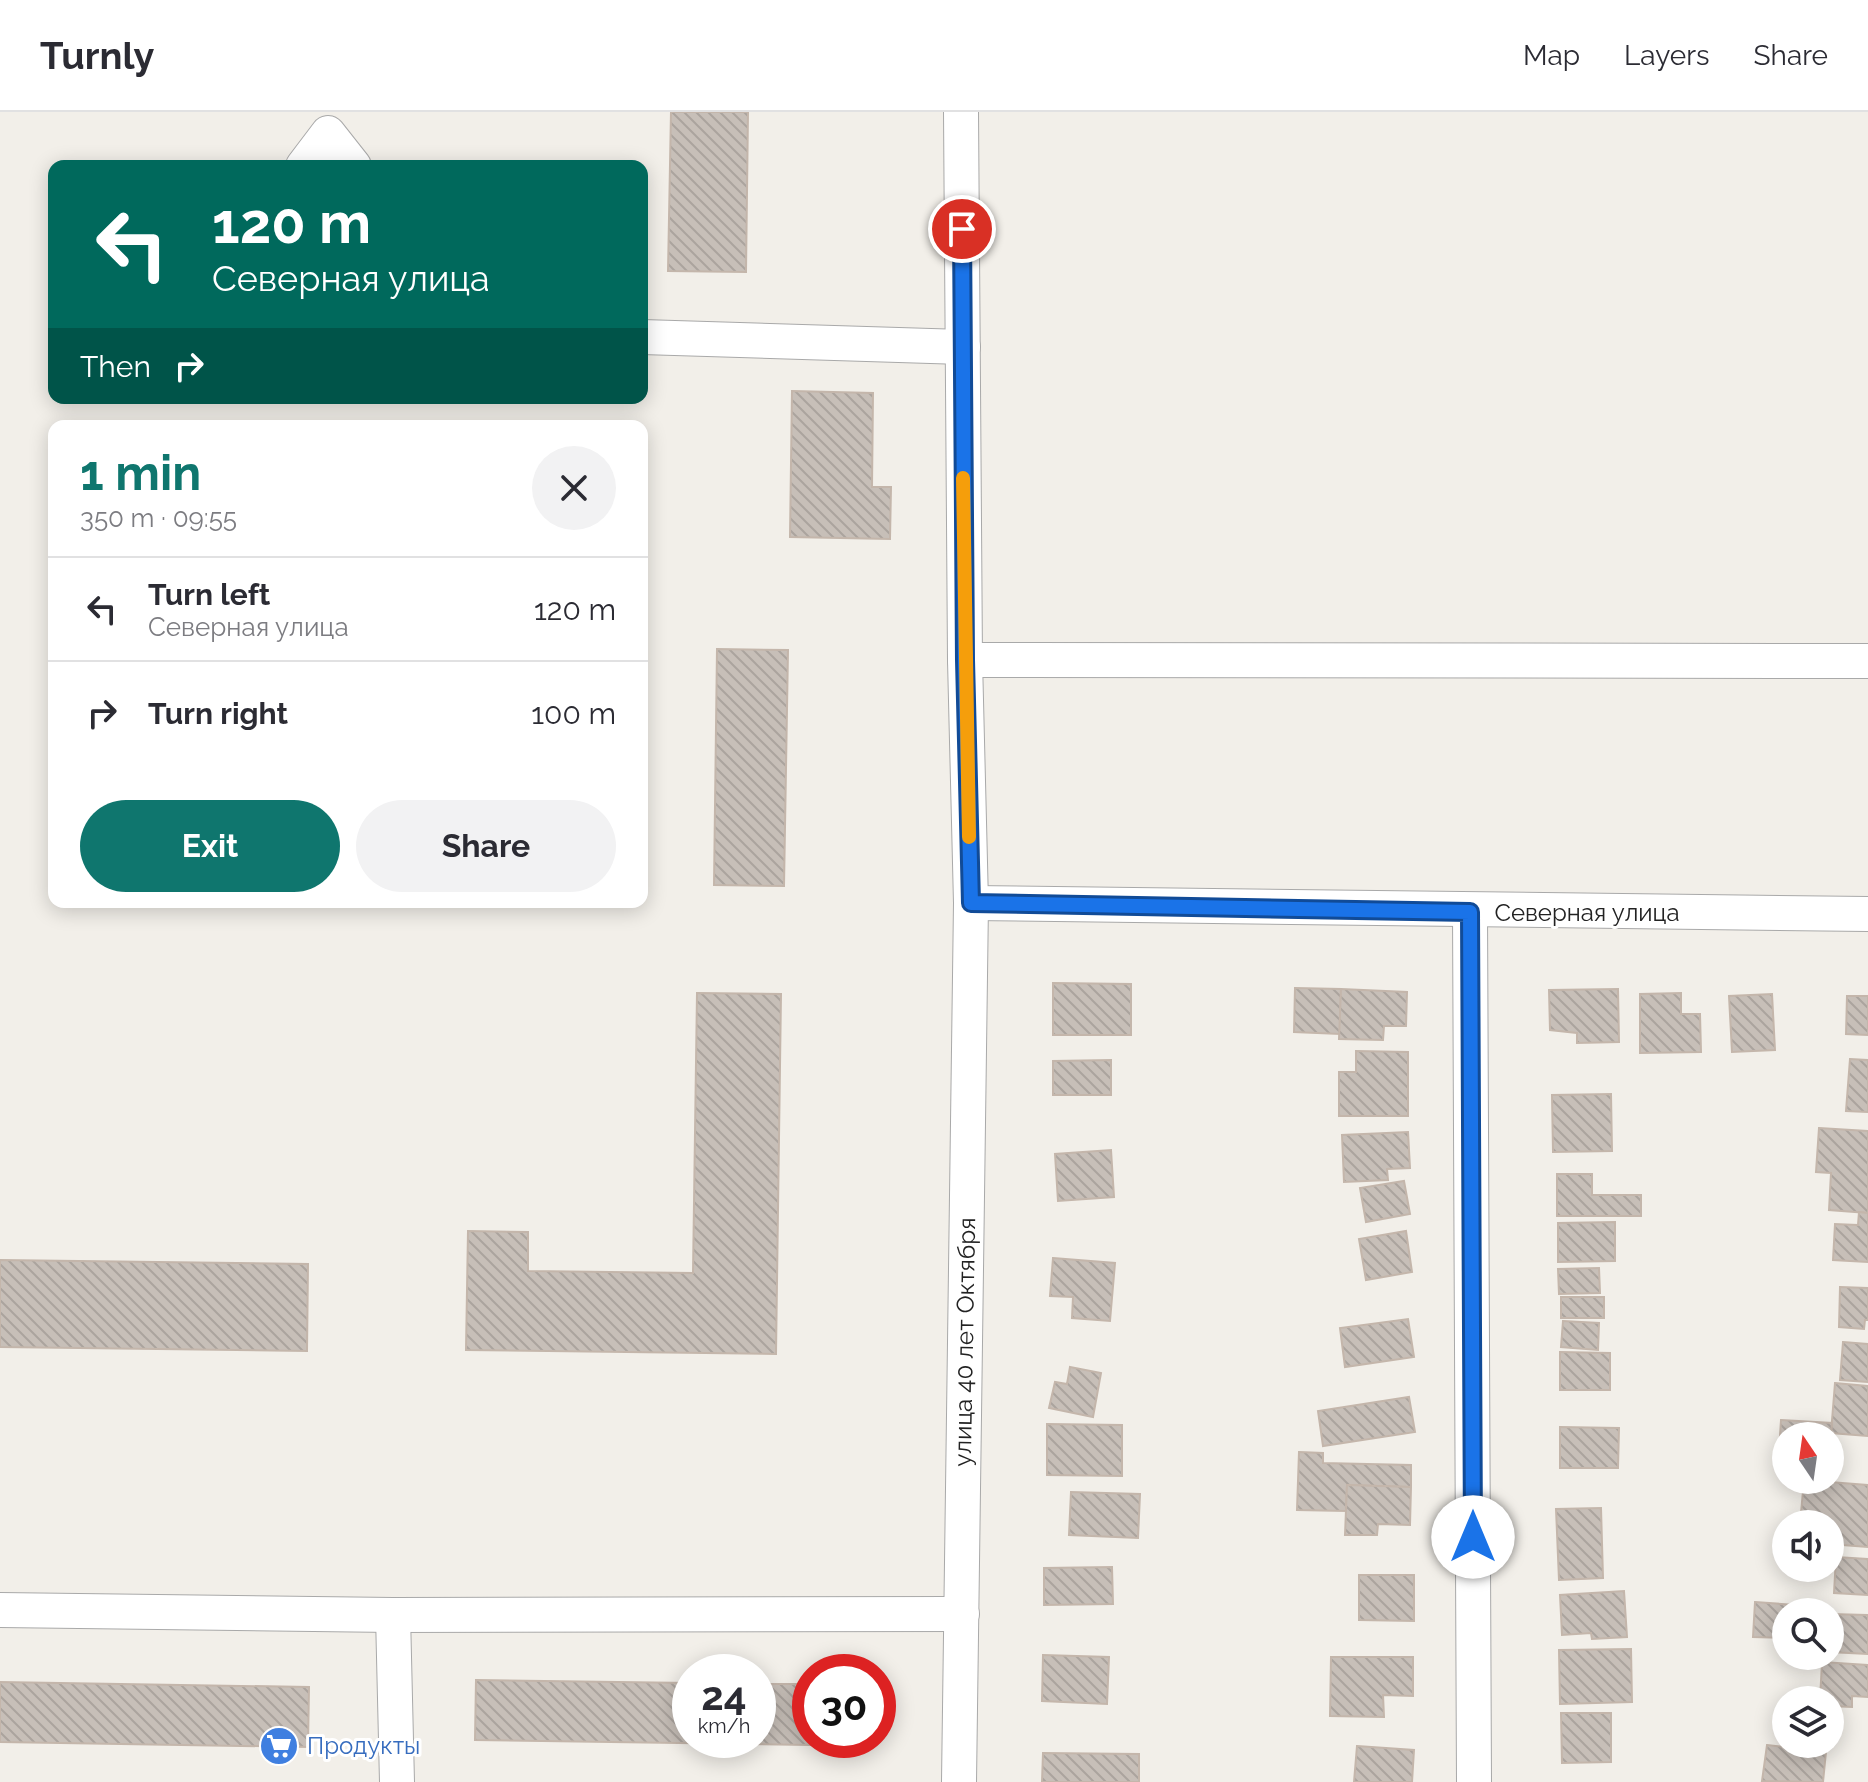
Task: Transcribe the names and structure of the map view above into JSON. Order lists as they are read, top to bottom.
{
  "streets": {
    "street": ["Северная улица", "улица 40 лет Октября"]
  },
  "crossings": [
    ["Северная улица", "улица 40 лет Октября"]
  ],
  "places": {
    "supermarket": ["Продукты"]
  },
  "north": "top",
  "page": {
    "header": "Turnly",
    "nav": ["Map", "Layers", "Share"],
    "turn": ["120 m", "Северная улица"],
    "then": "Then",
    "heading": ["1 min", "350 m · 09:55"],
    "list": [
      {
        "name": "Turn left",
        "note": "Северная улица",
        "value": "120 m"
      },
      {
        "name": "Turn right",
        "value": "100 m"
      }
    ],
    "buttons": ["Exit", "Share"],
    "speed": "24 km/h",
    "limit": "30"
  }
}
